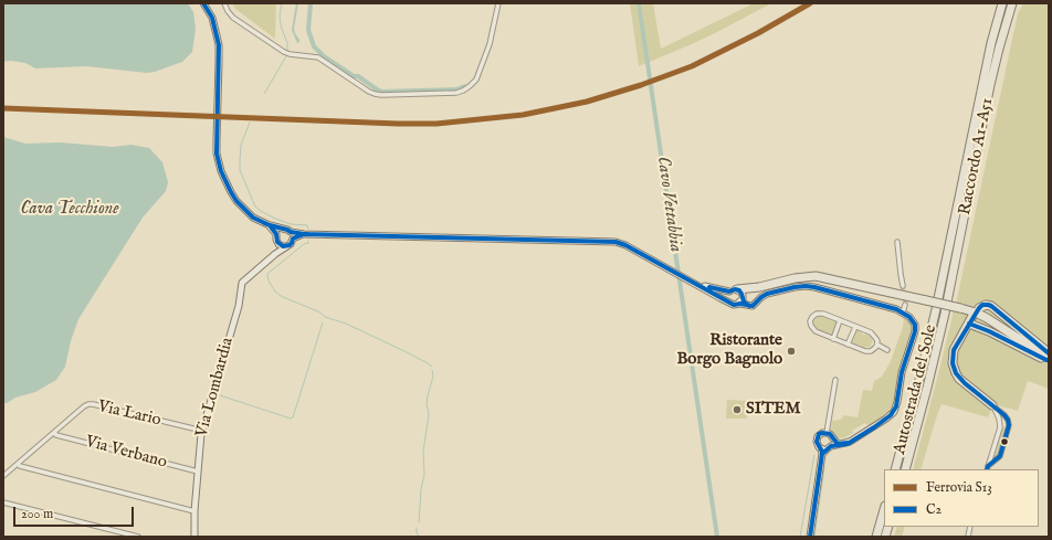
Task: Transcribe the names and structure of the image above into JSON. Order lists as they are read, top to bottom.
{
  "streets": {
    "highway": ["Raccordo A1-A51", "Autostrada del Sole"],
    "street": ["Via Lombardia", "Via Lario", "Via Verbano"]
  },
  "crossings": [
    ["Raccordo A1-A51", "Autostrada del Sole"],
    ["Via Lombardia", "Via Lario"],
    ["Via Lombardia", "Via Verbano"],
    ["Via Lario", "Via Verbano"]
  ],
  "water": ["Cavo Vettabbia", "Cava Tecchione"],
  "places": ["Ristorante Borgo Bagnolo", "SITEM"],
  "lines": ["rail line S13", "transit line C2"],
  "legend": ["Ferrovia S13", "C2"],
  "scale_bar": "200 m"
}
